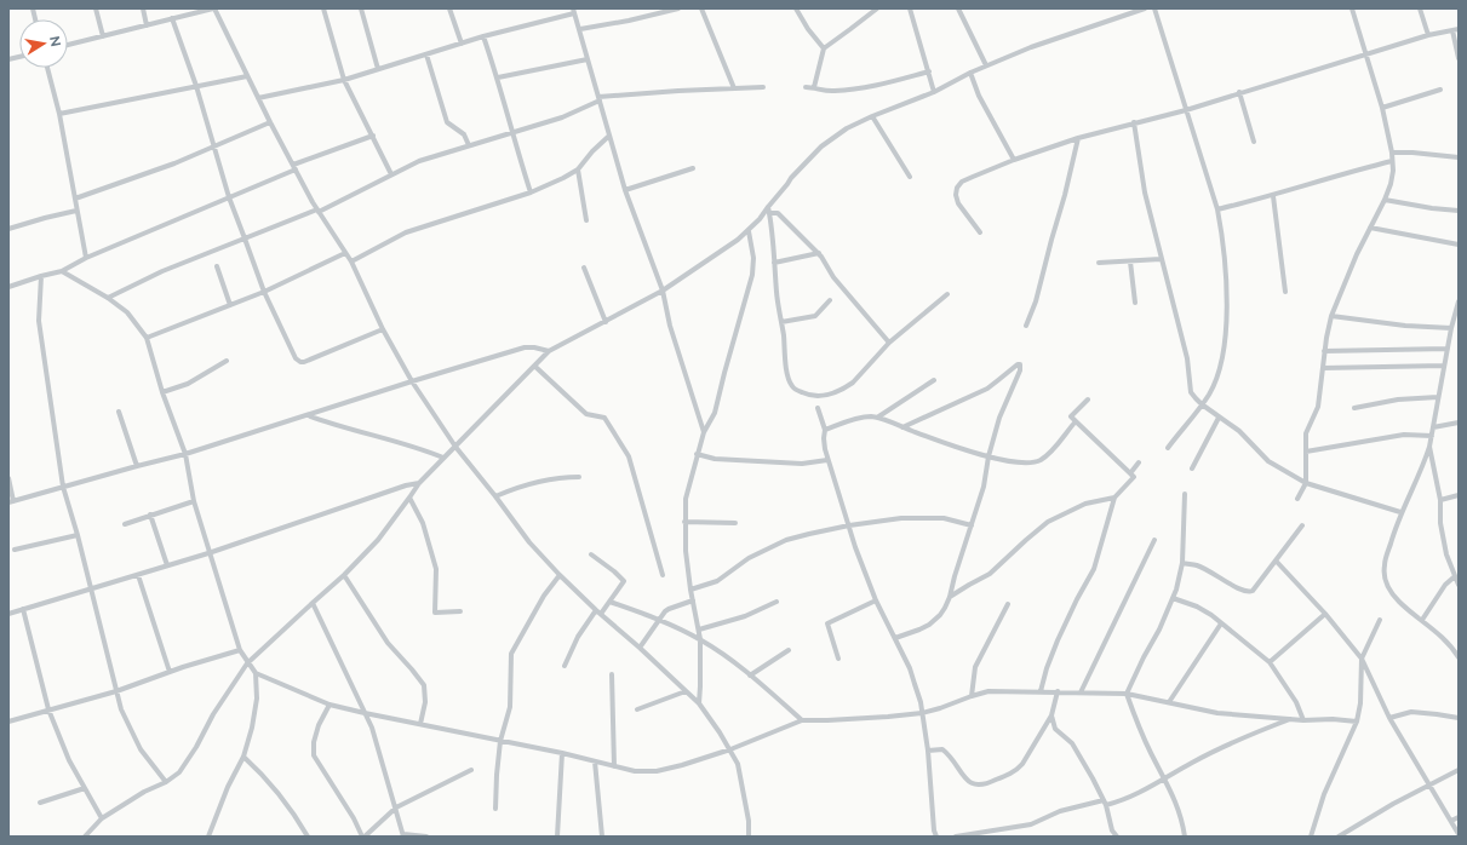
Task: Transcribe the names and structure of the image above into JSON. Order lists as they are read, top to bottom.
{
  "north": "right"
}
